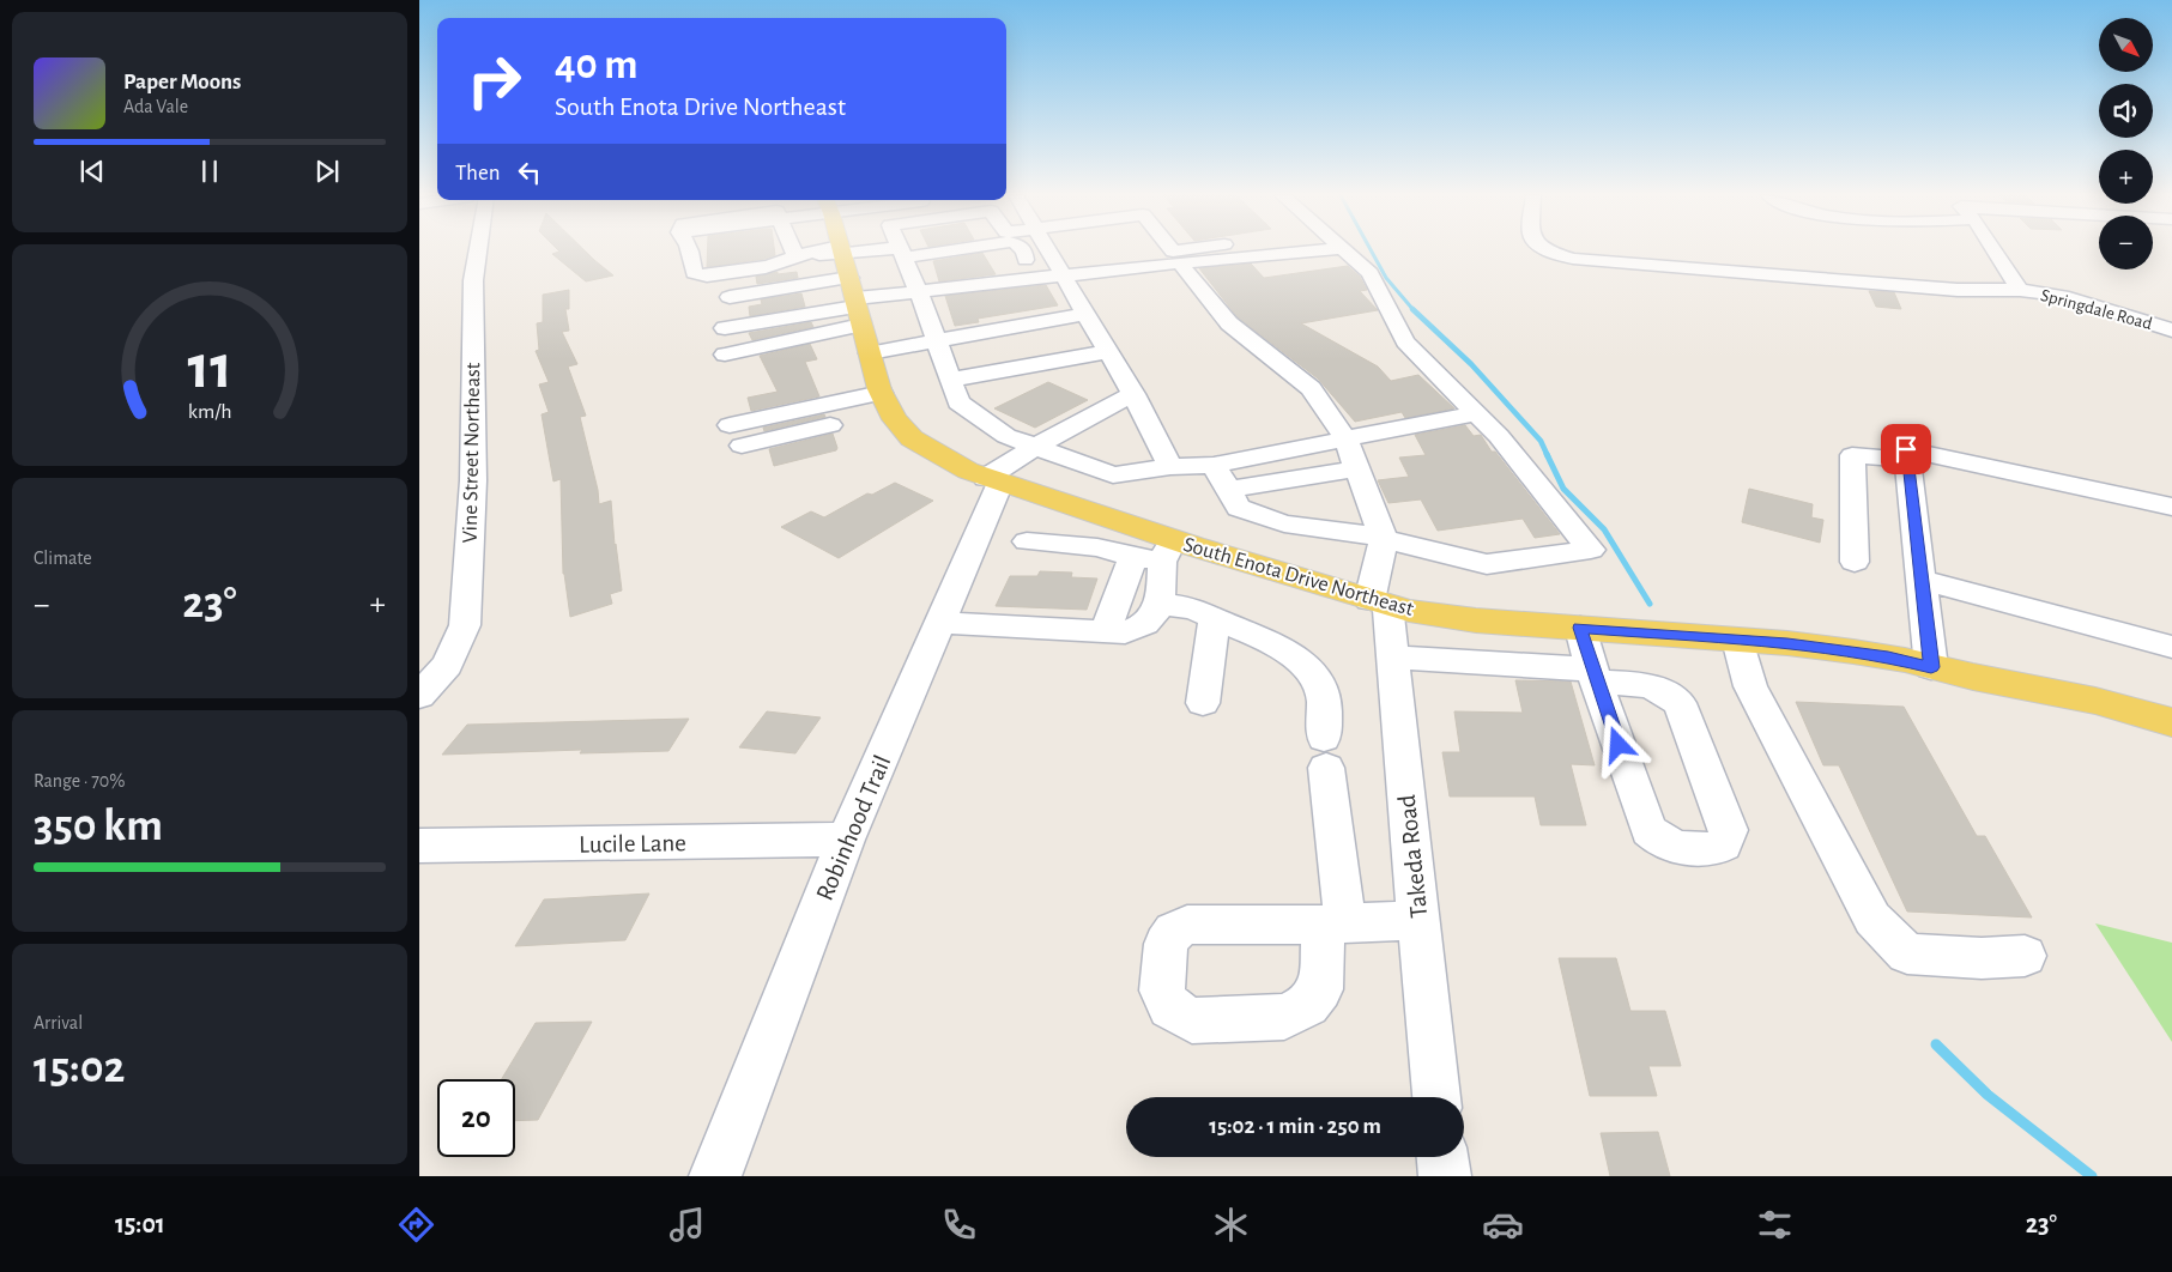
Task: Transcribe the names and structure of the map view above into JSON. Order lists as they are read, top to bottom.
{
  "streets": {
    "main road": ["South Enota Drive Northeast"],
    "street": [
      "Springdale Road",
      "Vine Street Northeast",
      "Robinhood Trail",
      "Lucile Lane",
      "Takeda Road"
    ]
  },
  "crossings": [
    ["South Enota Drive Northeast", "Robinhood Trail"],
    ["South Enota Drive Northeast", "Takeda Road"],
    ["Robinhood Trail", "Lucile Lane"]
  ],
  "north": "bottom right",
  "page": {
    "map_buttons": ["+", "−"],
    "turn": ["40 m", "South Enota Drive Northeast"],
    "song": ["Paper Moons", "Ada Vale"],
    "then": "Then",
    "tile": [
      "Climate",
      ["Range · 70%", "350 km"],
      ["Arrival", "15:02"]
    ],
    "heat": ["−", "23°", "+"],
    "limit": "20",
    "trip": "15:02 · 1 min · 250 m",
    "tabs": ["15:01", "23°"],
    "gauge": ["11", "km/h"]
  }
}
